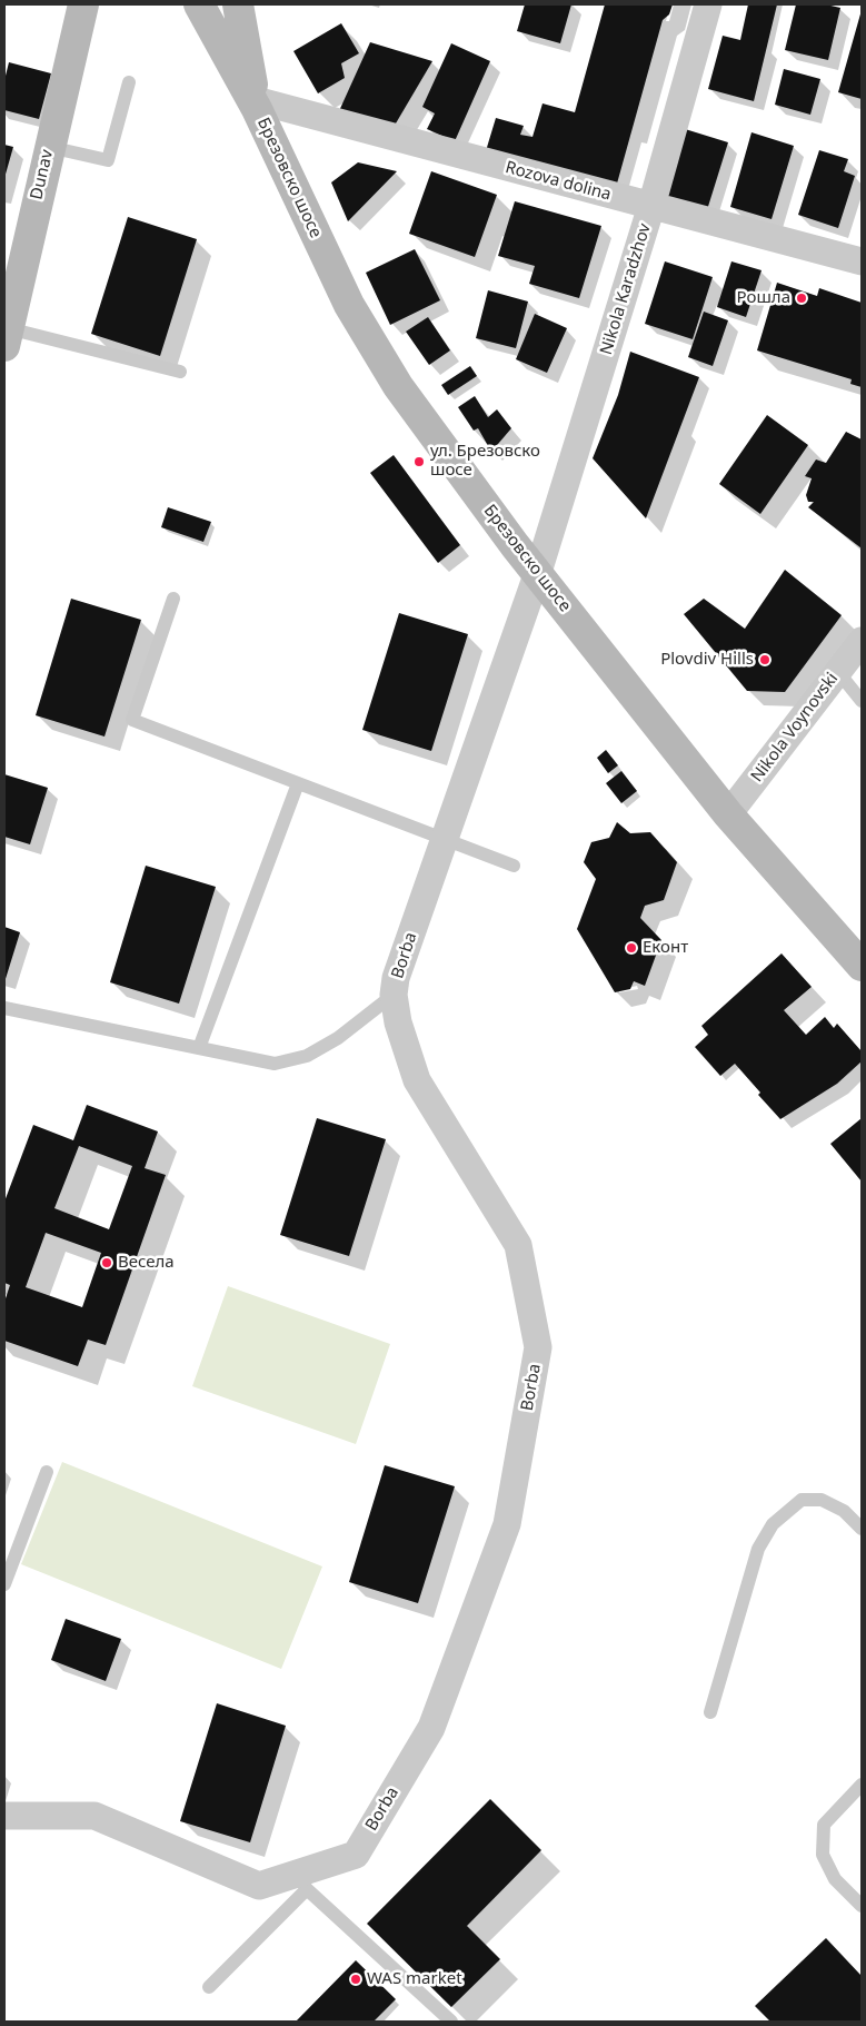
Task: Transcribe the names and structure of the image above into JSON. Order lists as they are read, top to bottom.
{
  "streets": {
    "main road": ["Dunav", "Брезовско шосе"],
    "street": [
      "Rozova dolina",
      "Nikola Karadzhov",
      "Nikola Voynovski",
      "Borba"
    ]
  },
  "crossings": [
    ["Брезовско шосе", "Rozova dolina"],
    ["Брезовско шосе", "Nikola Karadzhov"],
    ["Брезовско шосе", "Nikola Voynovski"],
    ["Брезовско шосе", "Borba"],
    ["Rozova dolina", "Nikola Karadzhov"],
    ["Nikola Karadzhov", "Borba"]
  ],
  "places": [
    "Рошла",
    "ул. Брезовско шосе",
    "Plovdiv Hills",
    "Еконт",
    "Весела",
    "WAS market"
  ]
}
